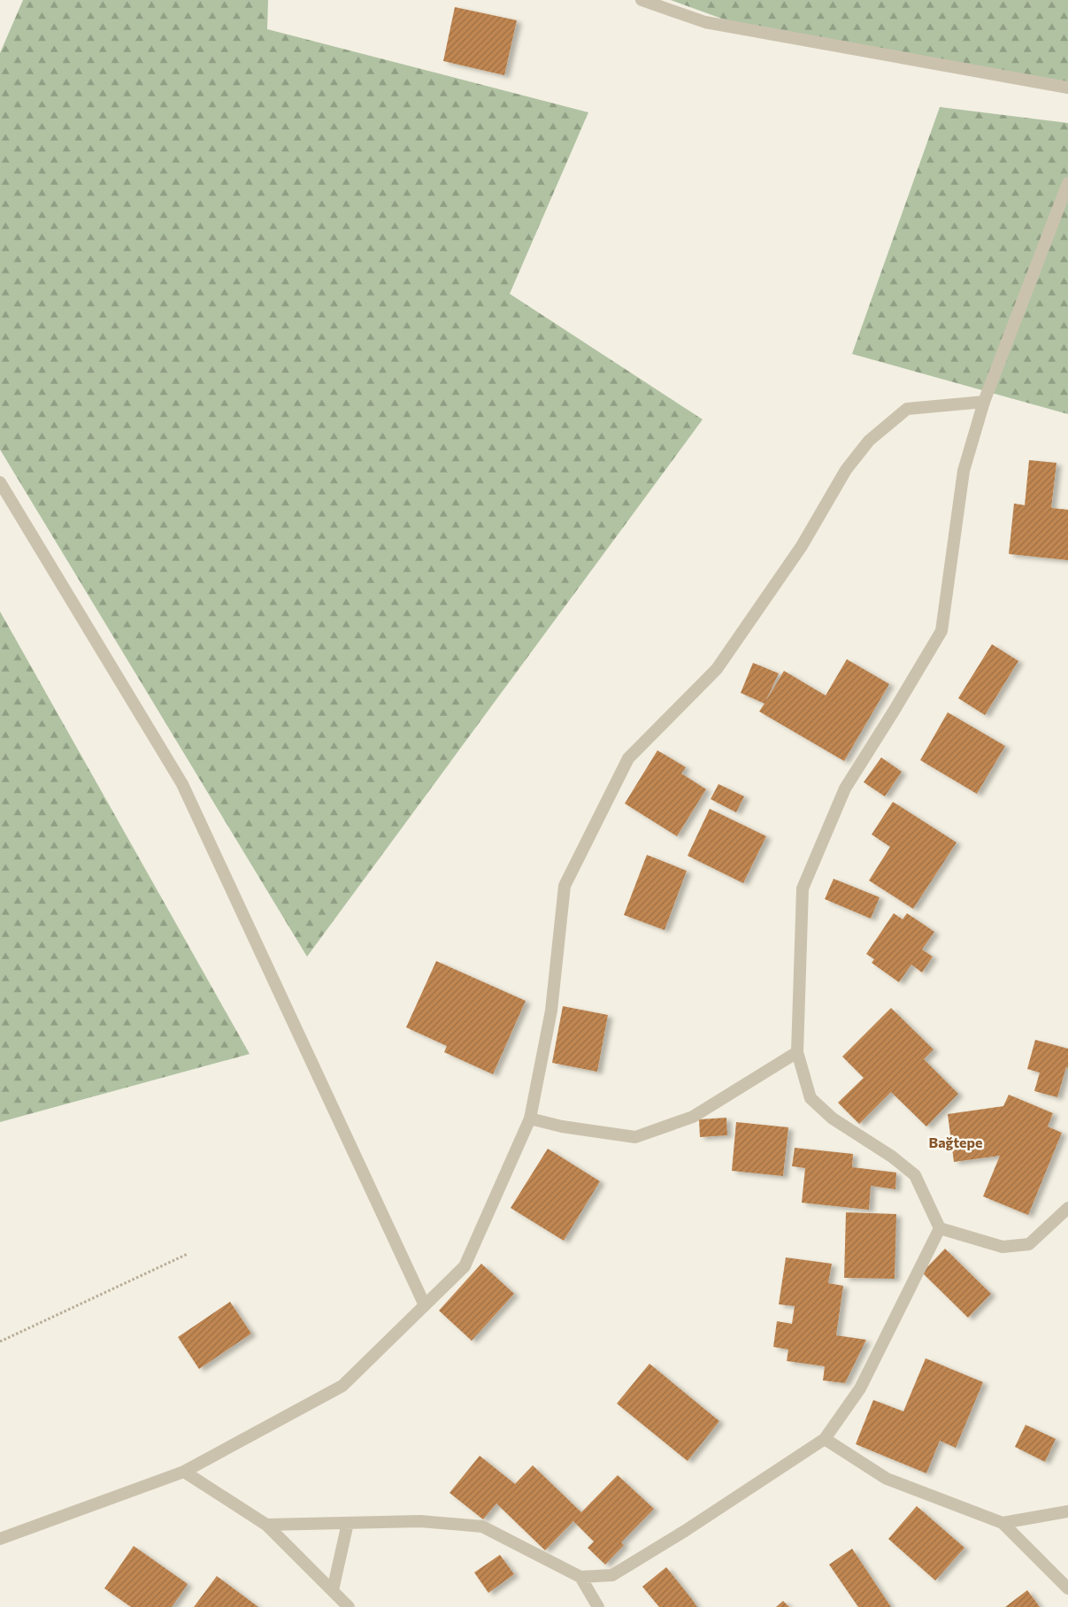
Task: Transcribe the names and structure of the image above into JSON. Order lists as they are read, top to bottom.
{
  "districts": ["Bağtepe"]
}
